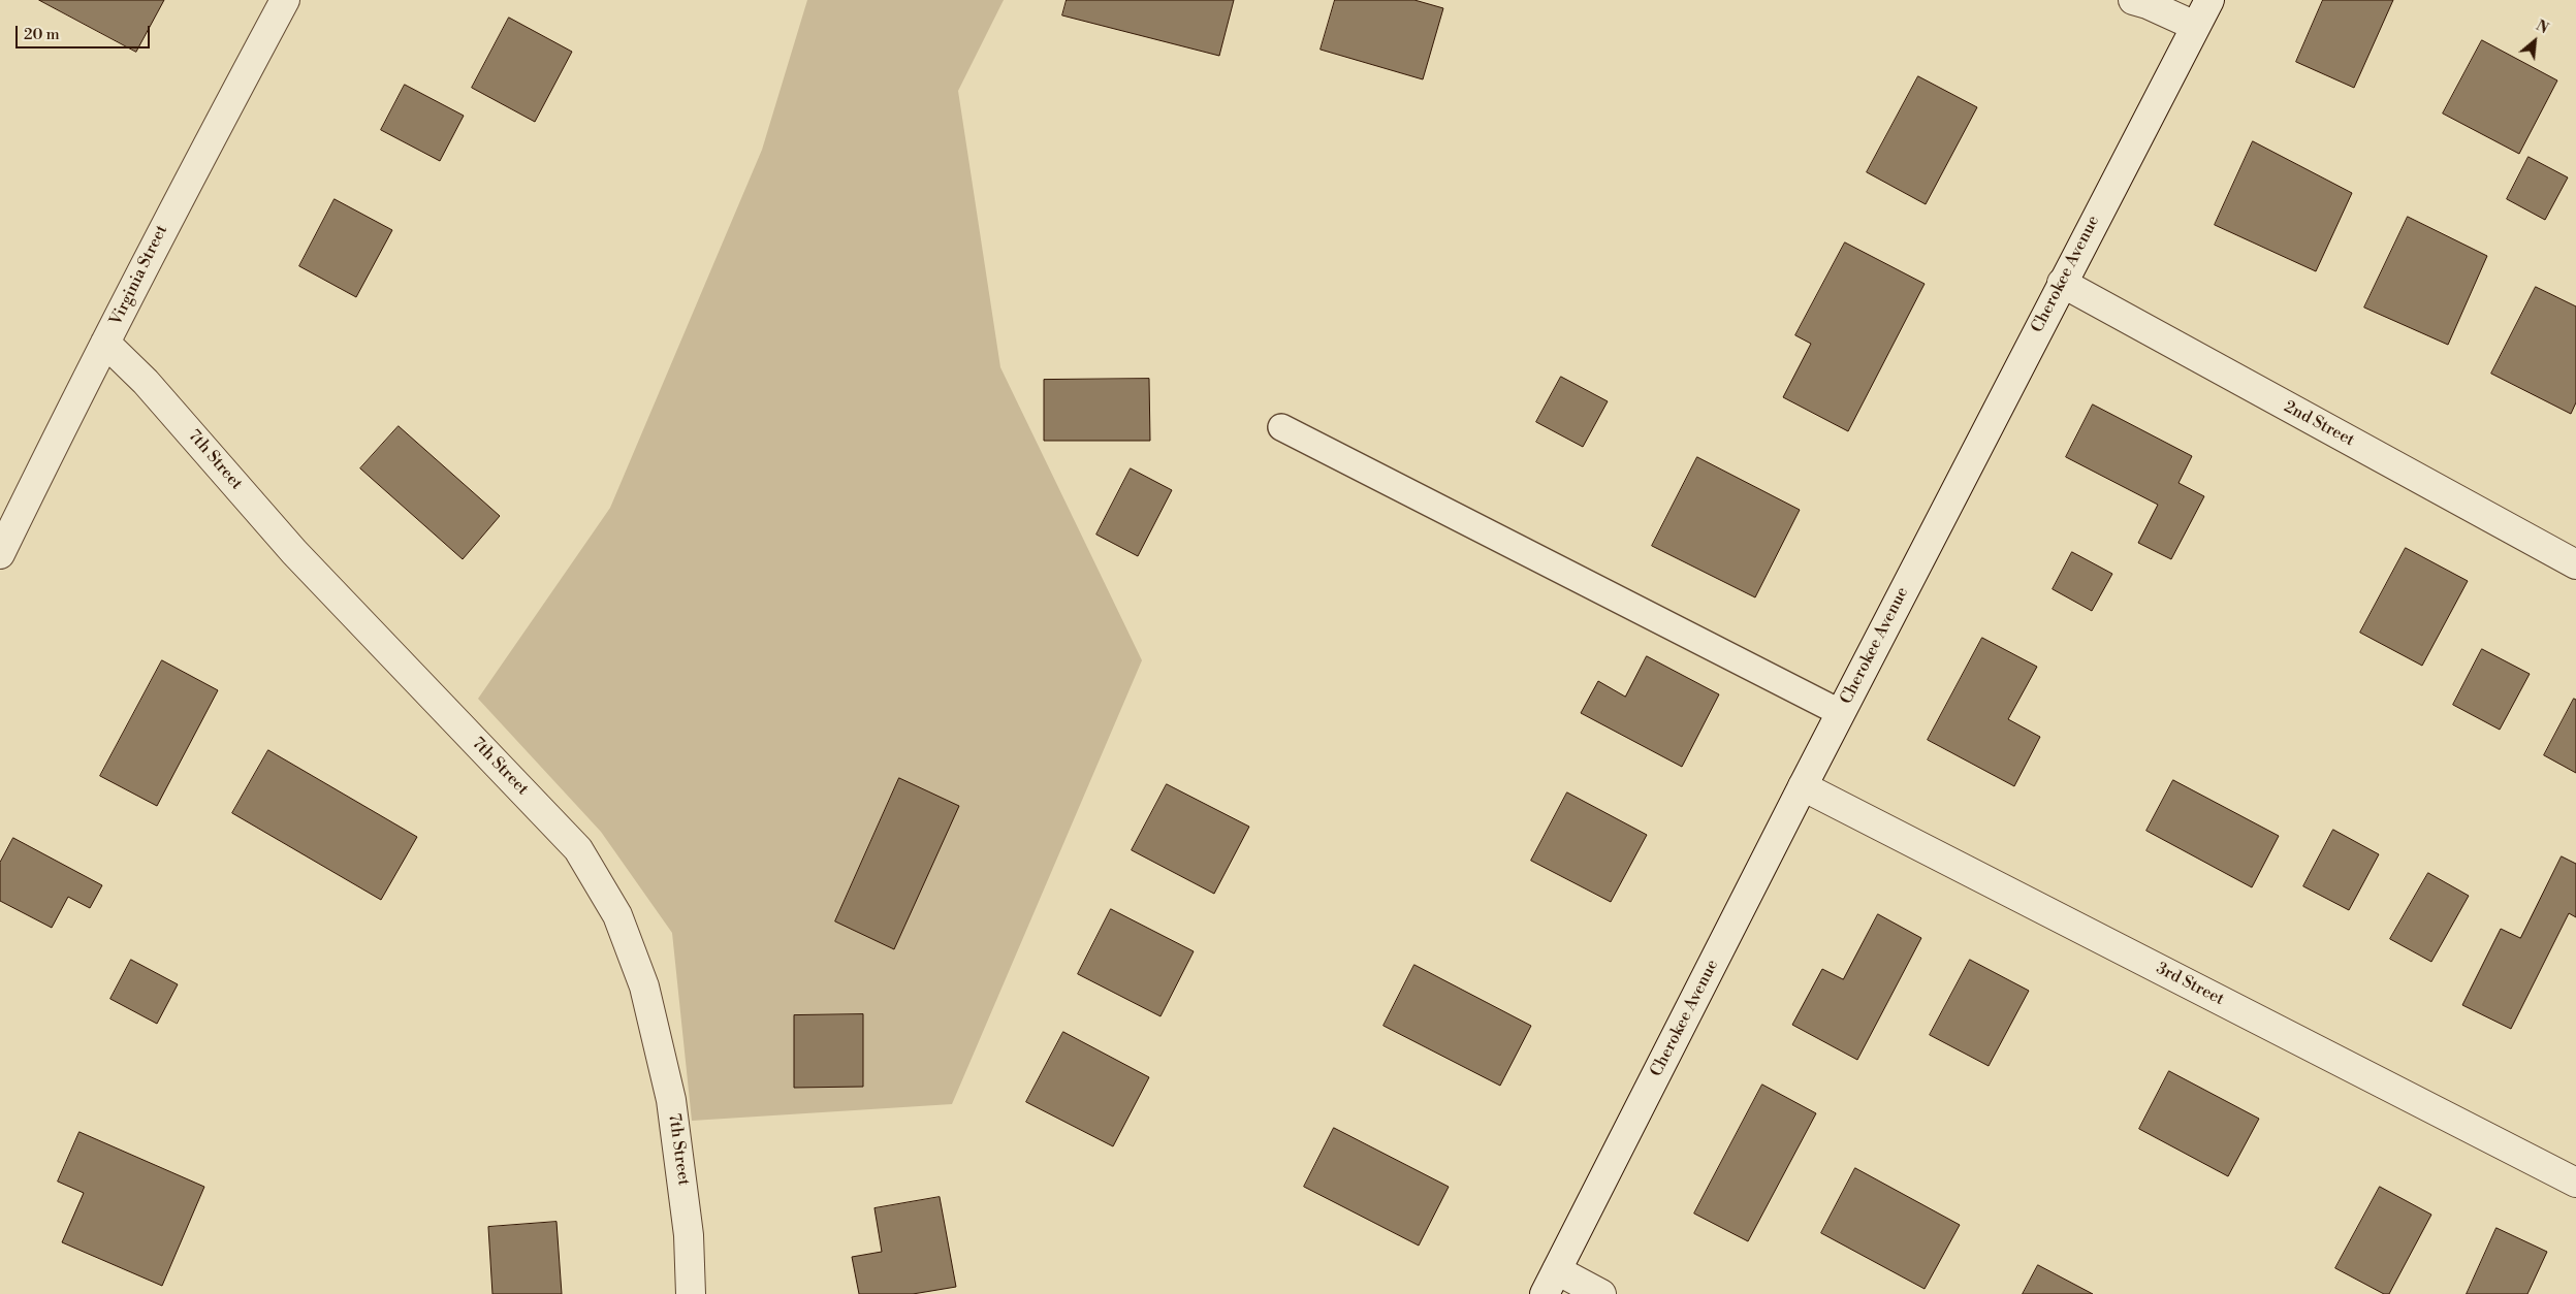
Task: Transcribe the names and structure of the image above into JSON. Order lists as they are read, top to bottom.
{
  "streets": {
    "street": [
      "Cherokee Avenue",
      "Virginia Street",
      "2nd Street",
      "7th Street",
      "3rd Street"
    ]
  },
  "crossings": [
    ["Cherokee Avenue", "2nd Street"],
    ["Cherokee Avenue", "3rd Street"],
    ["Virginia Street", "7th Street"]
  ],
  "scale_bar": "20 m",
  "north": "top right"
}
